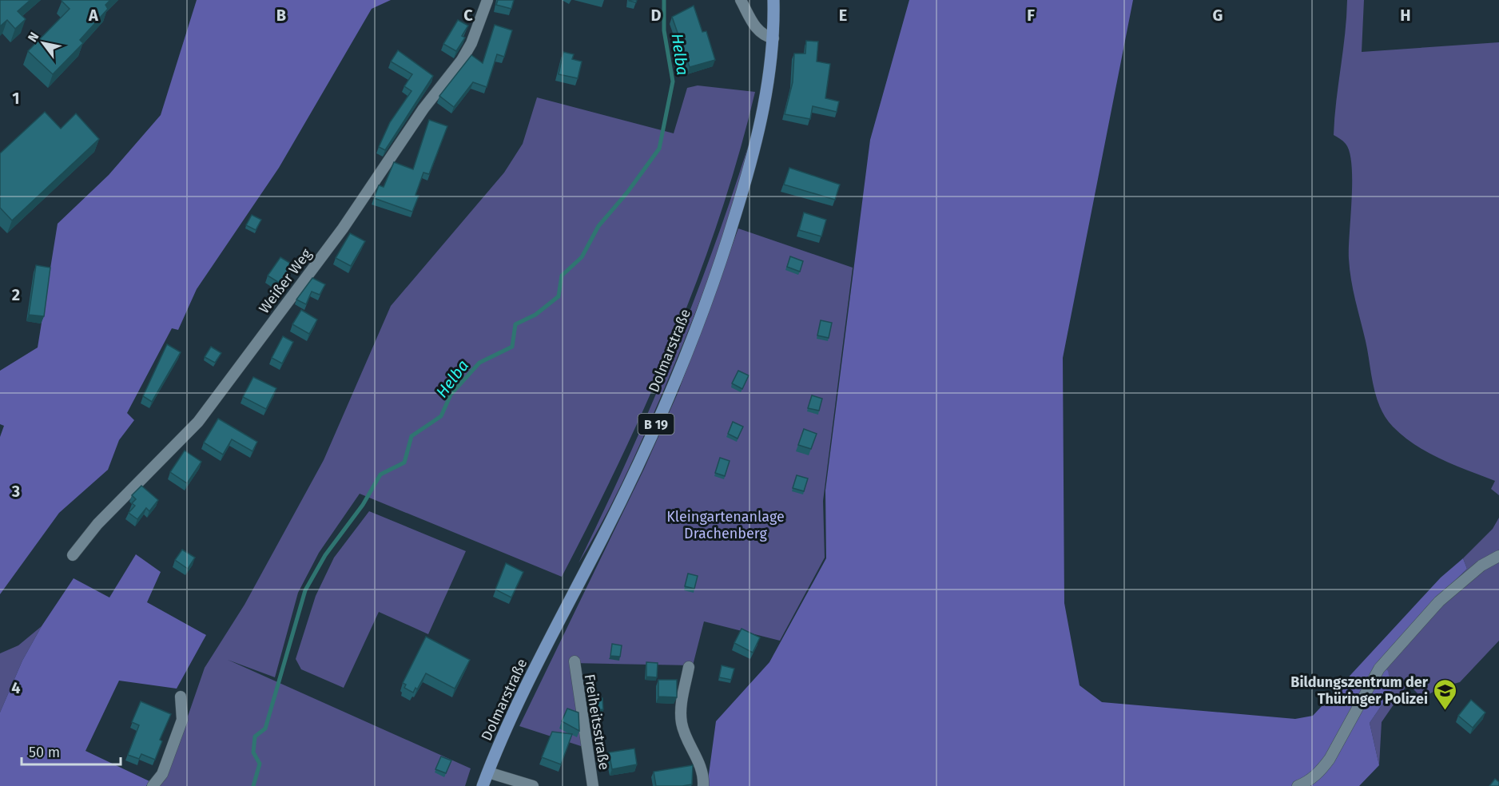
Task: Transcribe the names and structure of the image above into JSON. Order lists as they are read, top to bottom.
{
  "streets": {
    "main road": ["Dolmarstraße", "B 19"],
    "street": ["Weißer Weg", "Freiheitsstraße"]
  },
  "water": ["Helba"],
  "parks": ["Kleingartenanlage Drachenberg"],
  "places": {
    "school or university": ["Bildungszentrum der Thüringer Polizei"]
  },
  "scale_bar": "50 m",
  "north": "top left",
  "grid": {
    "columns": [
      "A",
      "B",
      "C",
      "D",
      "E",
      "F",
      "G",
      "H"
    ],
    "rows": [
      "1",
      "2",
      "3",
      "4"
    ]
  }
}
